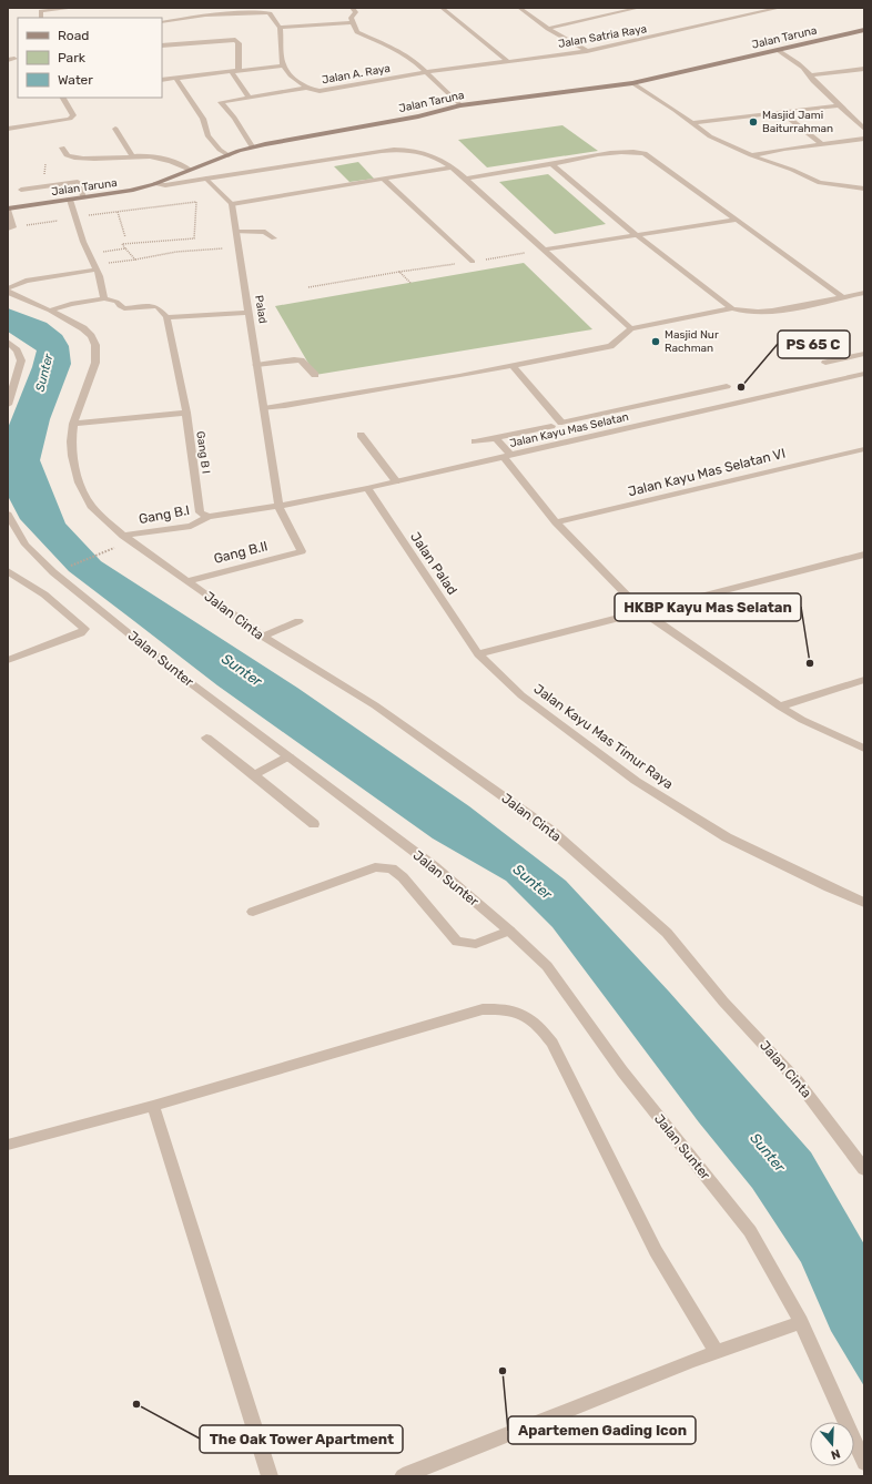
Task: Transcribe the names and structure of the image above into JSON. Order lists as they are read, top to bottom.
{
  "streets": {
    "street": [
      "Jalan Satria Raya",
      "Jalan Taruna",
      "Jalan A. Raya",
      "Palad",
      "Jalan Kayu Mas Selatan",
      "Gang B I",
      "Jalan Kayu Mas Selatan VI",
      "Gang B.I",
      "Gang B.II",
      "Jalan Palad",
      "Jalan Cinta",
      "Jalan Sunter",
      "Jalan Kayu Mas Timur Raya"
    ]
  },
  "crossings": [
    ["Jalan Satria Raya", "Jalan A. Raya"],
    ["Palad", "Jalan Kayu Mas Selatan"],
    ["Palad", "Gang B.II"],
    ["Jalan Kayu Mas Selatan", "Jalan Palad"],
    ["Gang B I", "Gang B.I"],
    ["Gang B.I", "Jalan Cinta"],
    ["Gang B.II", "Jalan Cinta"],
    ["Jalan Palad", "Jalan Kayu Mas Timur Raya"]
  ],
  "water": ["Sunter"],
  "places": [
    "Masjid Jami Baiturrahman",
    "Masjid Nur Rachman",
    "PS 65 C",
    "HKBP Kayu Mas Selatan",
    "Apartemen Gading Icon",
    "The Oak Tower Apartment"
  ],
  "legend": ["Road", "Park", "Water"],
  "north": "bottom"
}
